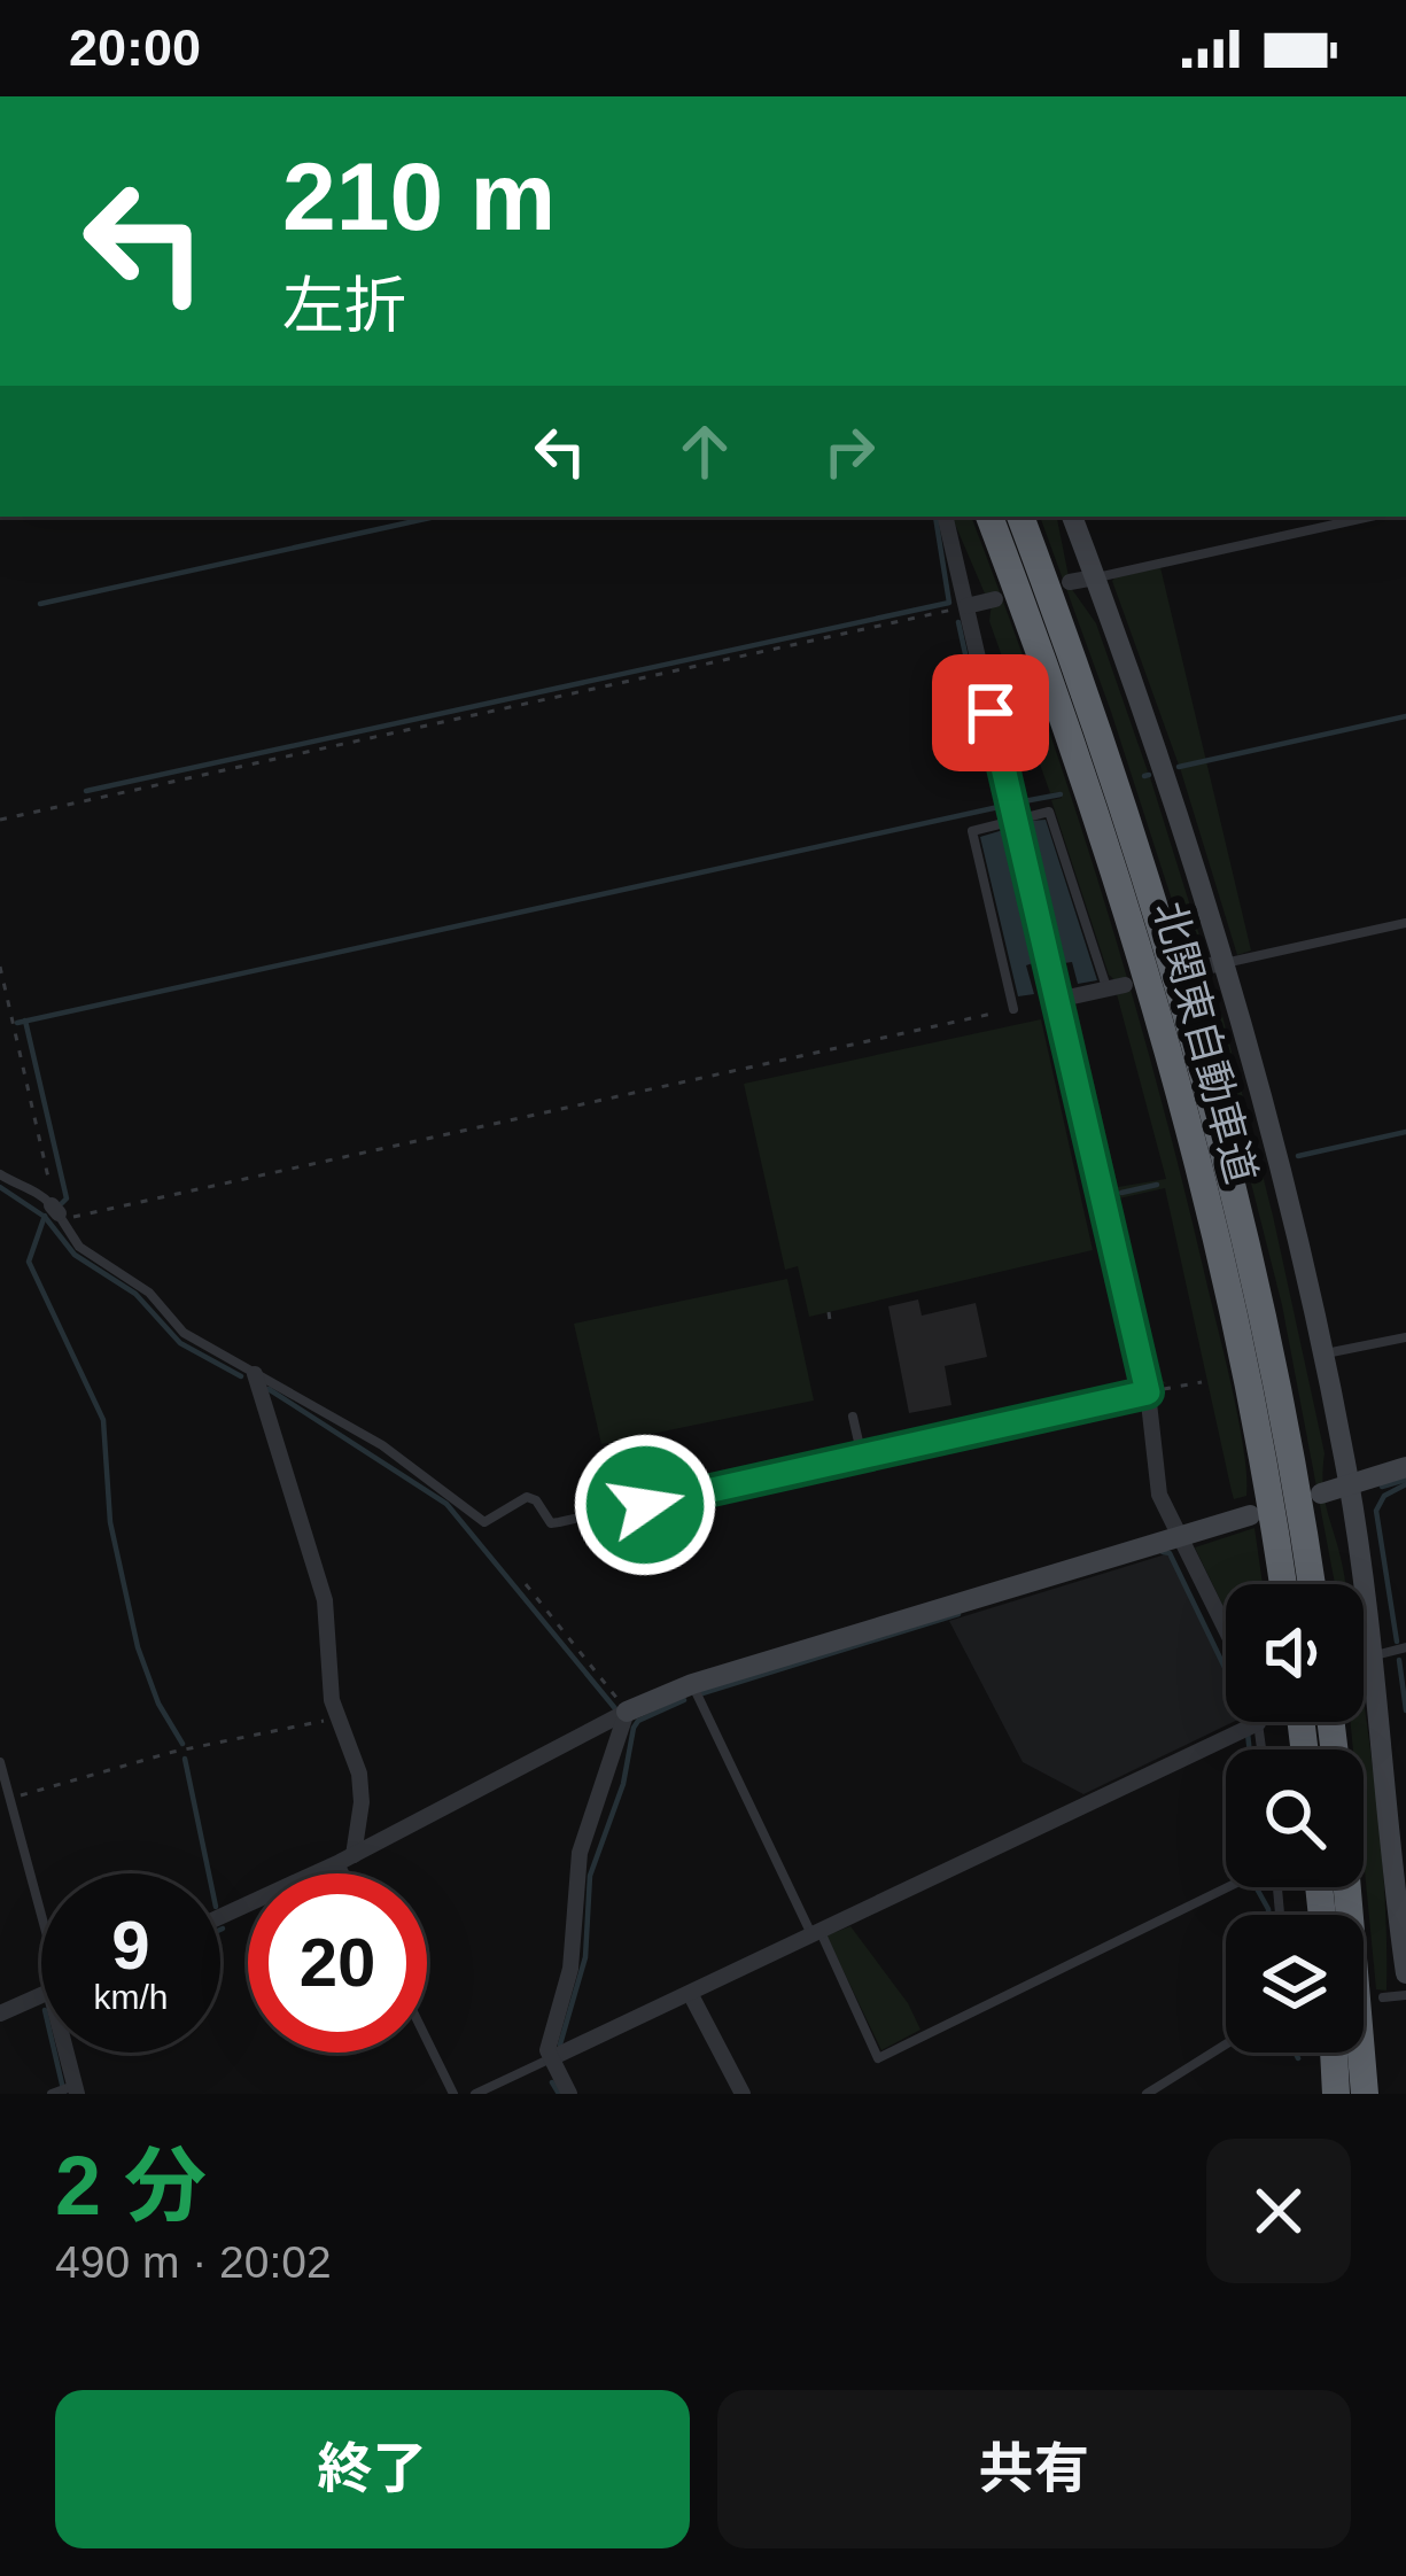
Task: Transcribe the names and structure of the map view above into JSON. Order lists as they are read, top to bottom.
{
  "streets": {
    "highway": ["北関東自動車道"]
  },
  "page": {
    "status": "20:00",
    "turn": ["210 m", "左折"],
    "speed": "9 km/h",
    "limit": "20",
    "heading": ["2 分", "490 m · 20:02"],
    "buttons": ["終了", "共有"]
  }
}
